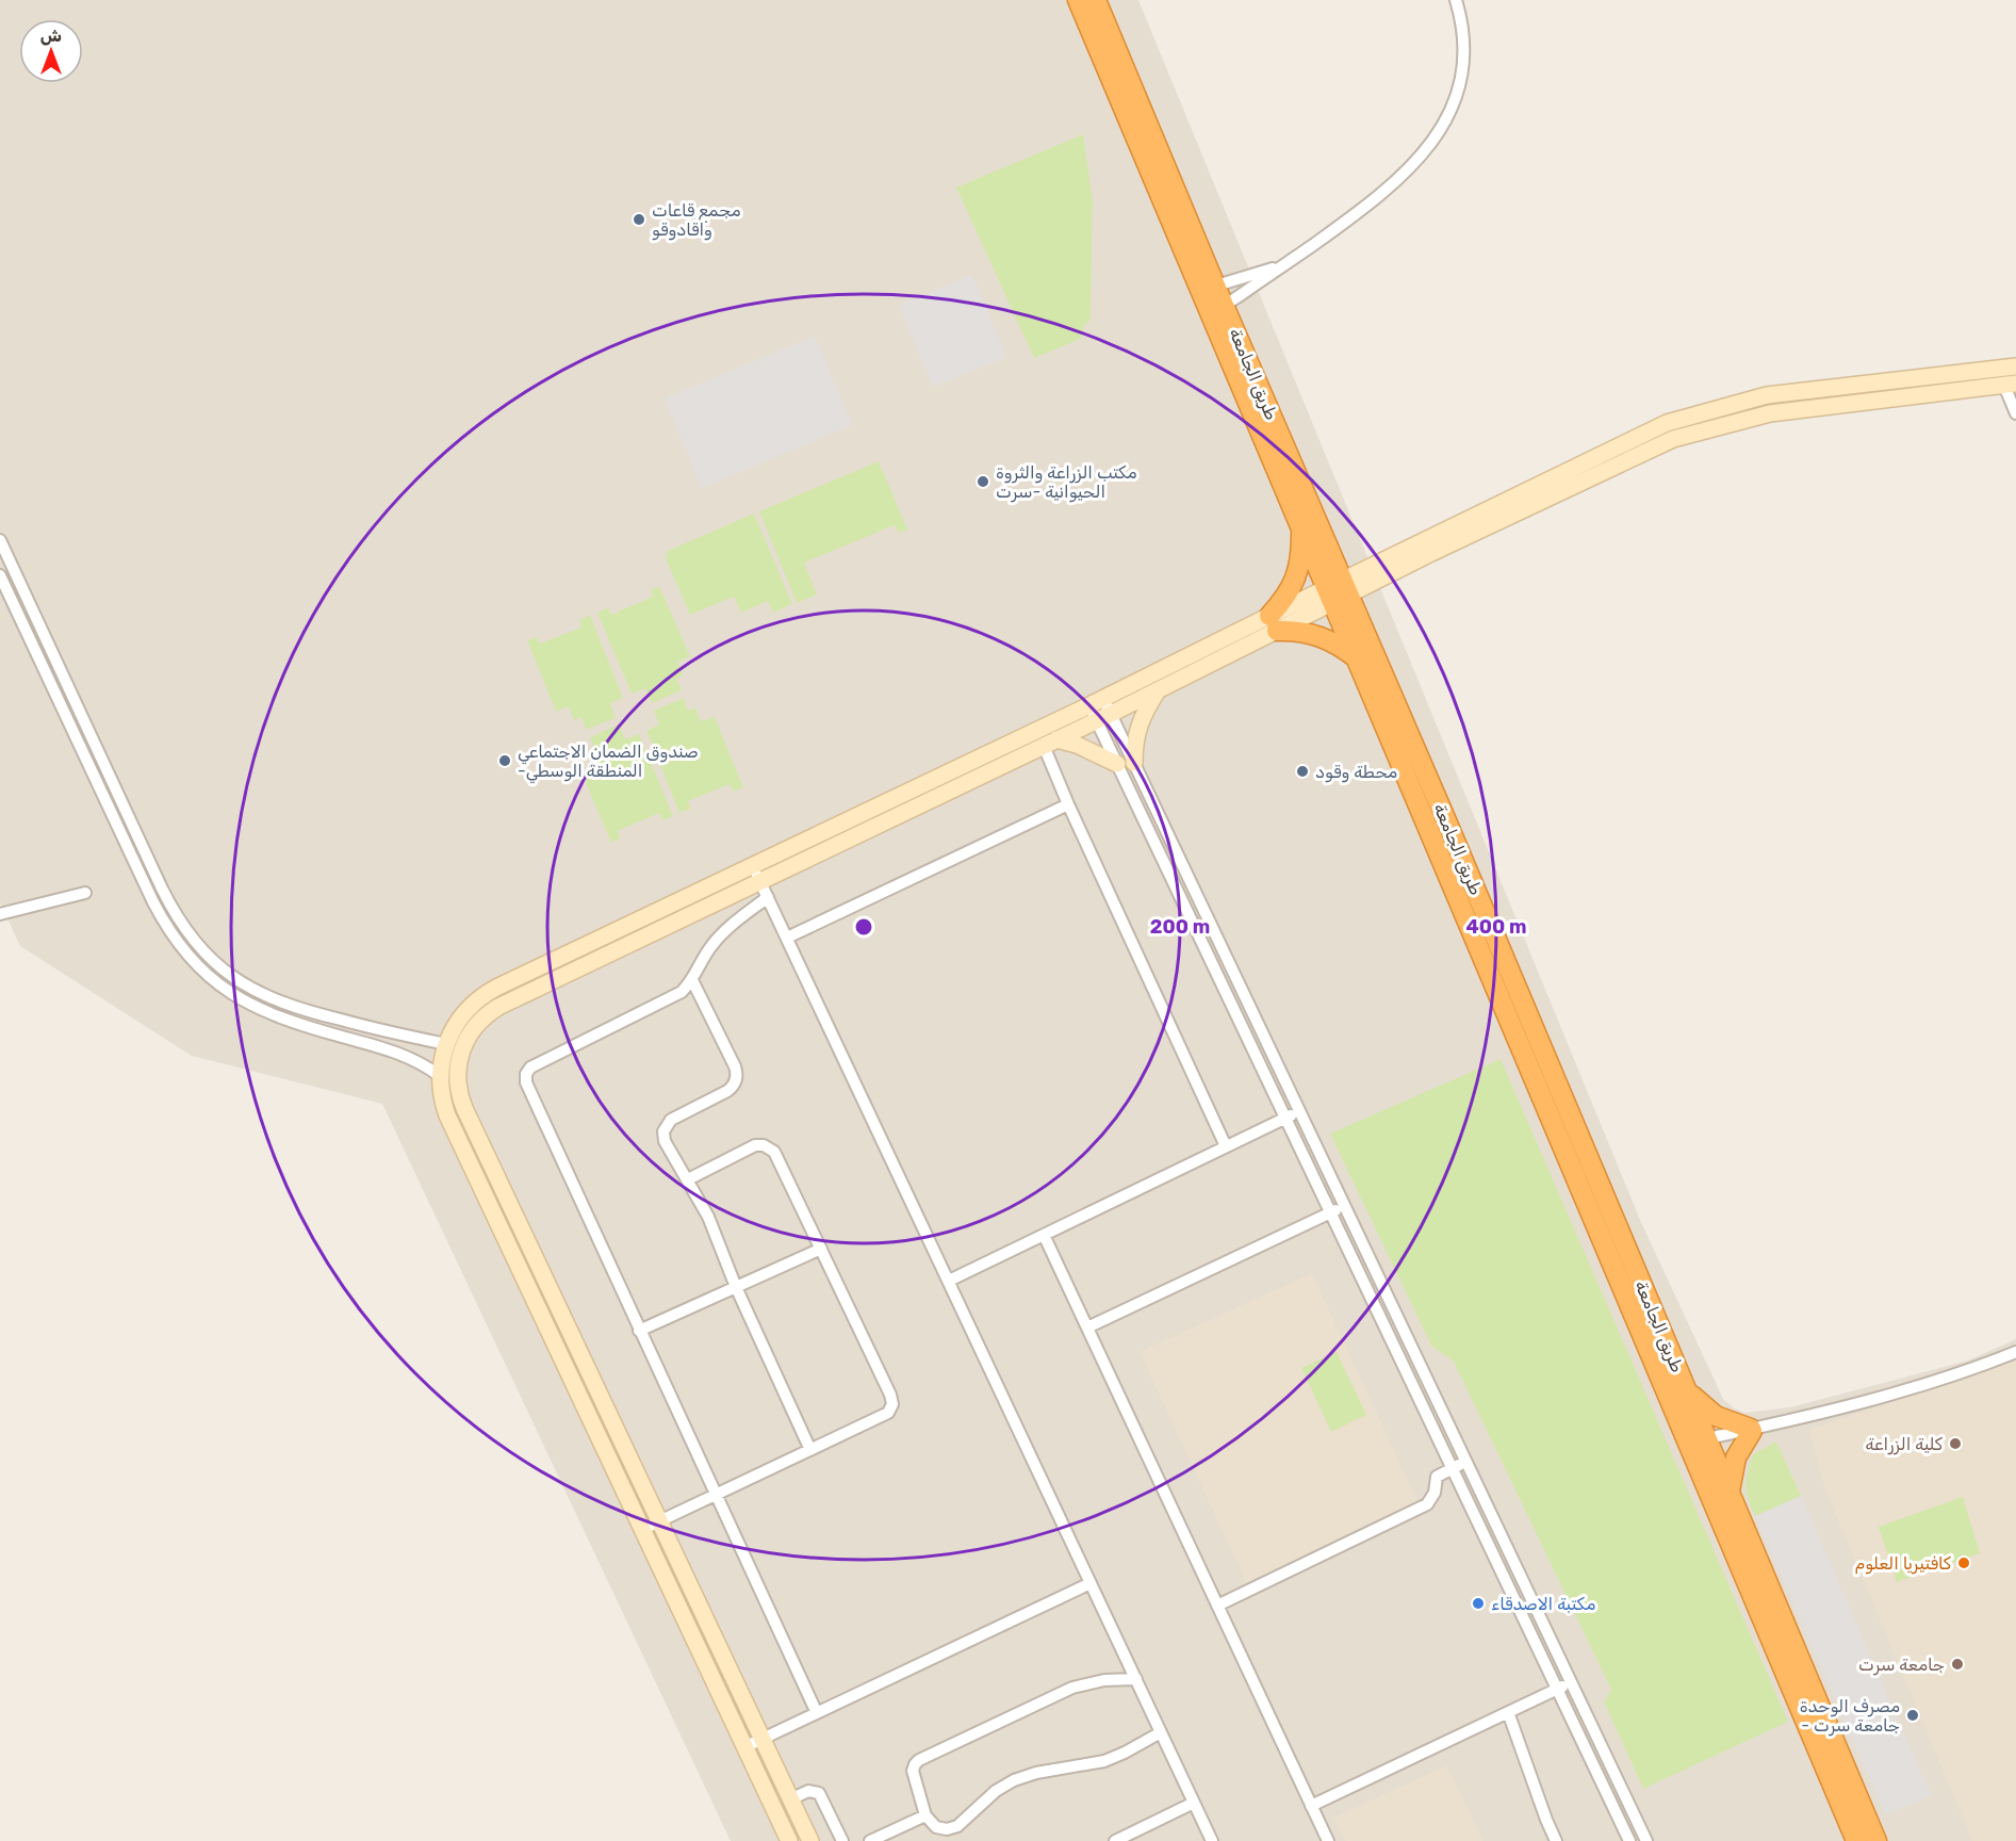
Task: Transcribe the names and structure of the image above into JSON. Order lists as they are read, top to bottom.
{
  "streets": {
    "highway": ["طريق الجامعة"]
  },
  "places": [
    "مجمع قاعات واقادوقو",
    "مكتب الزراعة والثروة الحيوانية -سرت",
    "صندوق الضمان الاجتماعي -المنطقة الوسطي",
    "محطة وقود",
    "كلية الزراعة",
    "كافتيريا العلوم",
    "مكتبة الاصدقاء",
    "جامعة سرت",
    "مصرف الوحدة - جامعة سرت"
  ],
  "north": "top",
  "rings": ["200 m", "400 m"]
}
